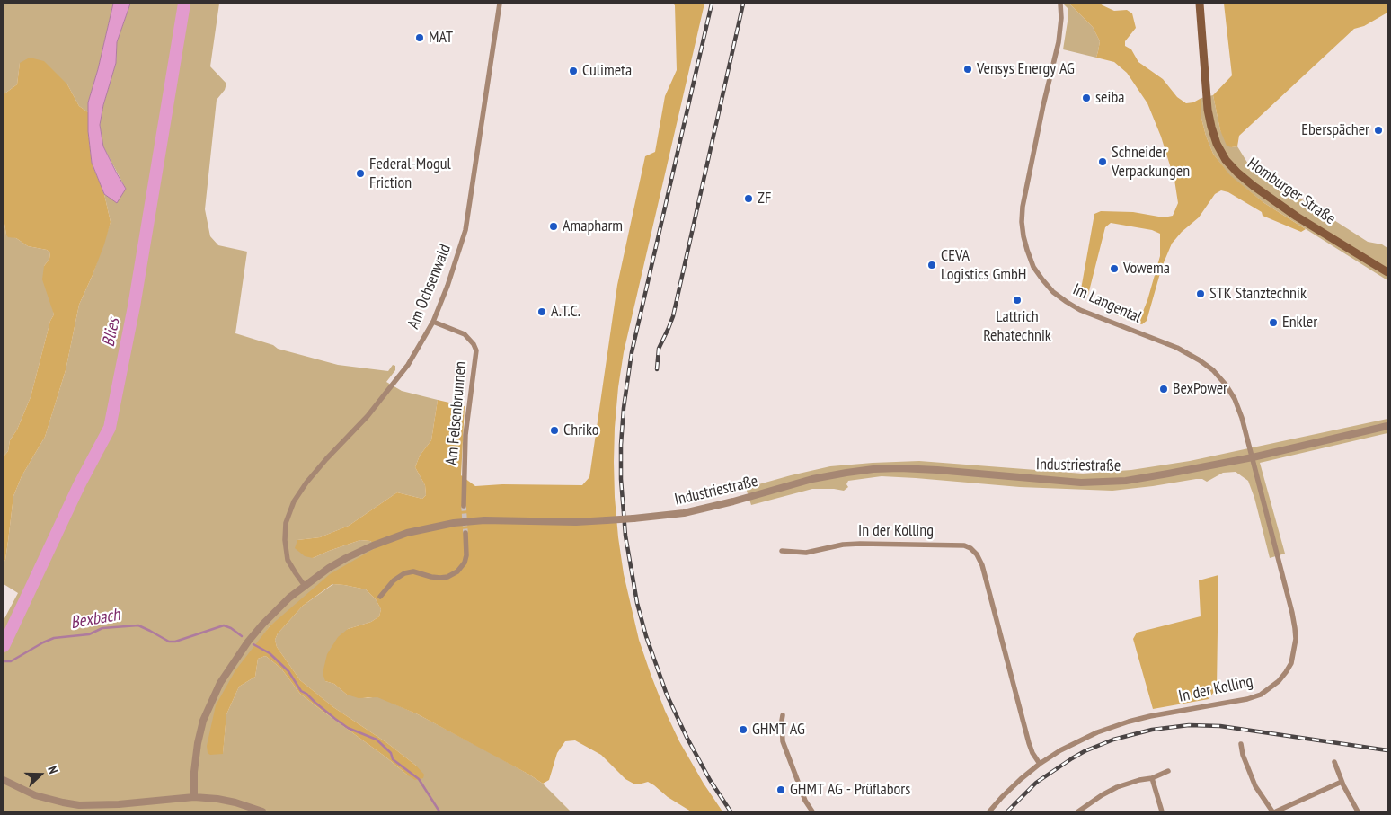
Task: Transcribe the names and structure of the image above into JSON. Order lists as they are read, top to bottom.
{
  "streets": {
    "main road": ["Homburger Straße"],
    "street": [
      "Am Ochsenwald",
      "Im Langental",
      "Am Felsenbrunnen",
      "Industriestraße",
      "In der Kolling"
    ]
  },
  "crossings": [
    ["Am Ochsenwald", "Am Felsenbrunnen"],
    ["Am Ochsenwald", "Industriestraße"],
    ["Im Langental", "Industriestraße"],
    ["Im Langental", "In der Kolling"],
    ["Industriestraße", "In der Kolling"]
  ],
  "water": ["Blies", "Bexbach"],
  "places": [
    "MAT",
    "Vensys Energy AG",
    "Culimeta",
    "seiba",
    "Eberspächer",
    "Schneider Verpackungen",
    "Federal-Mogul Friction",
    "ZF",
    "Amapharm",
    "CEVA Logistics GmbH",
    "Vowema",
    "STK Stanztechnik",
    "Lattrich Rehatechnik",
    "A.T.C.",
    "Enkler",
    "BexPower",
    "Chriko",
    "GHMT AG",
    "GHMT AG - Prüflabors"
  ],
  "north": "right"
}
